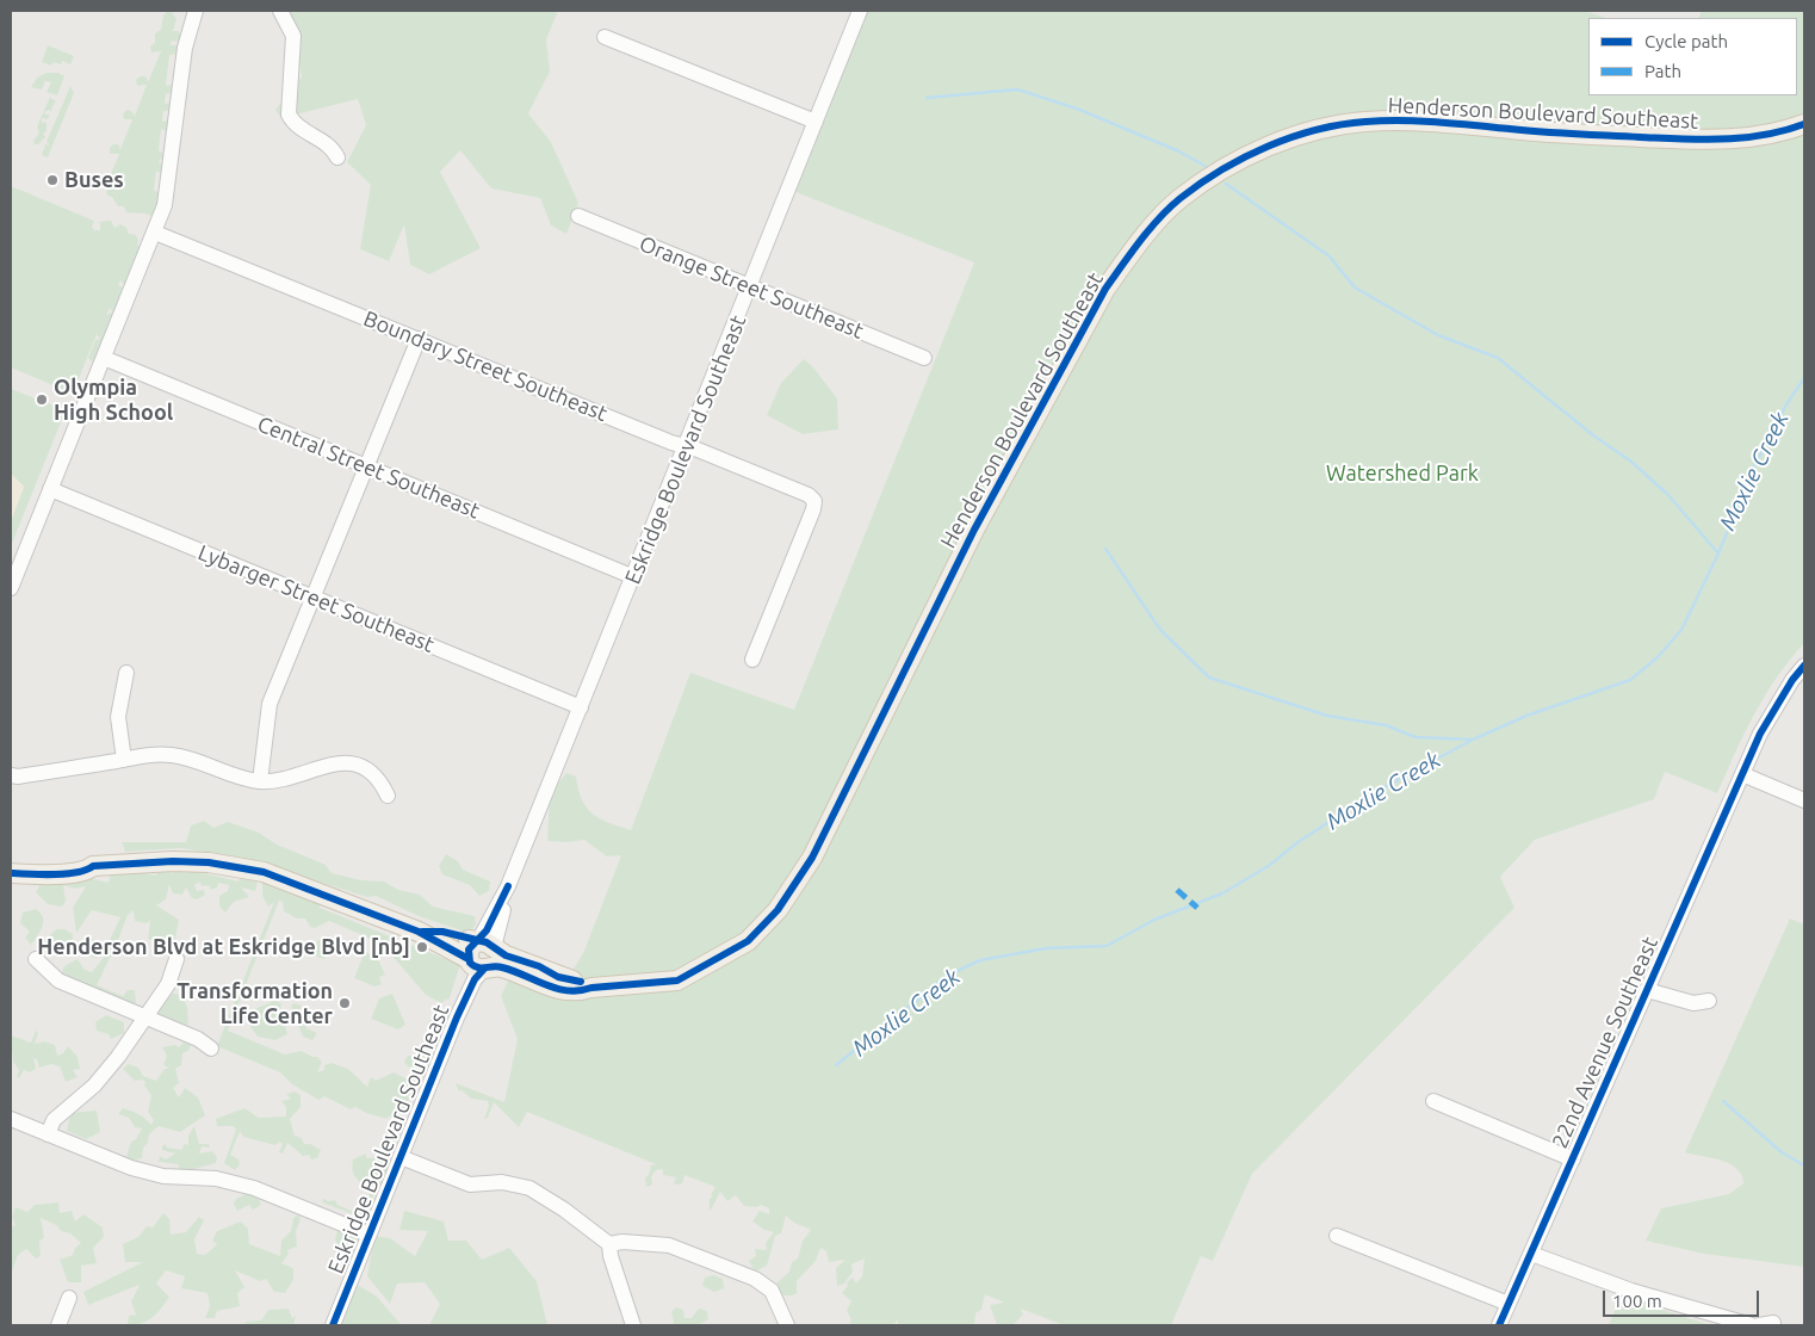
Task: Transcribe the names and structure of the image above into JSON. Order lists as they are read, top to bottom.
{
  "streets": {
    "main road": ["Henderson Boulevard Southeast"],
    "street": [
      "Orange Street Southeast",
      "Boundary Street Southeast",
      "Eskridge Boulevard Southeast",
      "Central Street Southeast",
      "Lybarger Street Southeast",
      "22nd Avenue Southeast"
    ]
  },
  "crossings": [
    ["Henderson Boulevard Southeast", "Eskridge Boulevard Southeast"],
    ["Orange Street Southeast", "Eskridge Boulevard Southeast"],
    ["Boundary Street Southeast", "Eskridge Boulevard Southeast"],
    ["Eskridge Boulevard Southeast", "Central Street Southeast"],
    ["Eskridge Boulevard Southeast", "Lybarger Street Southeast"]
  ],
  "water": ["Moxlie Creek"],
  "parks": ["Watershed Park"],
  "places": [
    "Buses",
    "Olympia High School",
    "Henderson Blvd at Eskridge Blvd [nb]",
    "Transformation Life Center"
  ],
  "legend": ["Cycle path", "Path"],
  "scale_bar": "100 m"
}
